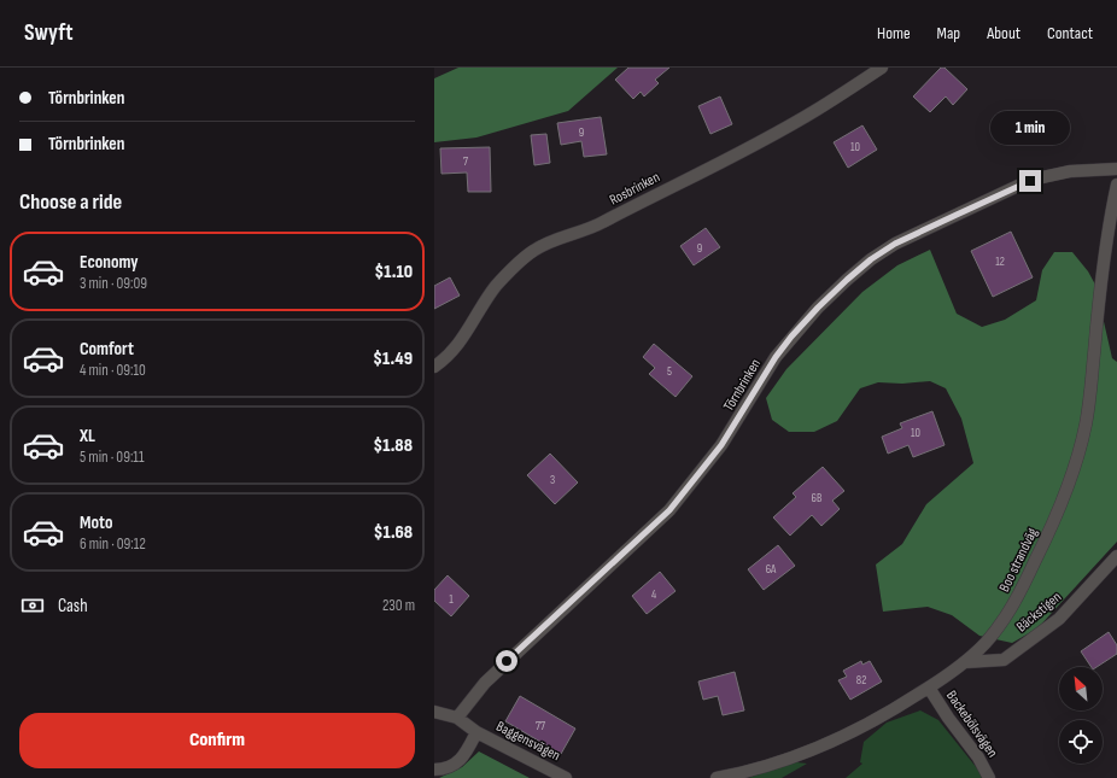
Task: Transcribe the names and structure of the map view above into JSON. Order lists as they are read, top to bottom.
{
  "streets": {
    "street": [
      "Rosbrinken",
      "Törnbrinken",
      "Boo strandväg",
      "Bäckstigen",
      "Backebölsvägen",
      "Baggensvägen"
    ]
  },
  "crossings": [
    ["Törnbrinken", "Baggensvägen"],
    ["Boo strandväg", "Bäckstigen"],
    ["Boo strandväg", "Backebölsvägen"]
  ],
  "house_numbers": [
    "9",
    "10",
    "7",
    "9",
    "12",
    "5",
    "10",
    "3",
    "6B",
    "6A",
    "4",
    "1",
    "82",
    "77"
  ],
  "north": "top left",
  "page": {
    "header": "Swyft",
    "nav": [
      "Home",
      "Map",
      "About",
      "Contact"
    ],
    "banner": ["Törnbrinken", "Törnbrinken"],
    "bubble": "1 min",
    "heading": "Choose a ride",
    "list": [
      {
        "name": "Economy",
        "note": "3 min · 09:09",
        "value": "$1.10"
      },
      {
        "name": "Comfort",
        "note": "4 min · 09:10",
        "value": "$1.49"
      },
      {
        "name": "XL",
        "note": "5 min · 09:11",
        "value": "$1.88"
      },
      {
        "name": "Moto",
        "note": "6 min · 09:12",
        "value": "$1.68"
      }
    ],
    "pay": ["Cash", "230 m"],
    "buttons": "Confirm"
  }
}
